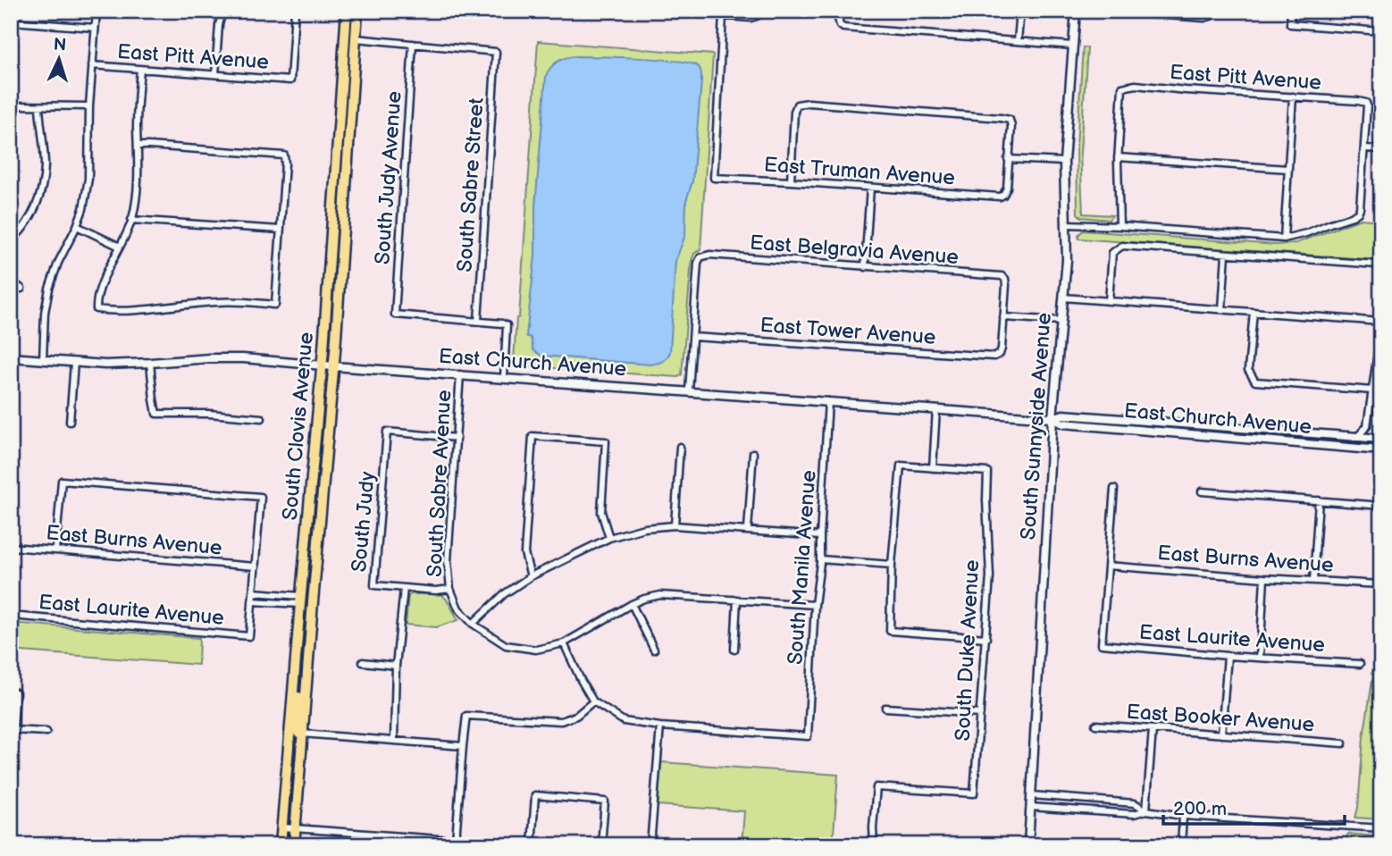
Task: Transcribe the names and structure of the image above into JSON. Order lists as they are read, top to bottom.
{
  "streets": {
    "main road": ["South Clovis Avenue"],
    "street": [
      "East Pitt Avenue",
      "East Truman Avenue",
      "South Judy Avenue",
      "South Sabre Street",
      "East Belgravia Avenue",
      "East Tower Avenue",
      "East Church Avenue",
      "South Sunnyside Avenue",
      "South Sabre Avenue",
      "South Judy",
      "East Burns Avenue",
      "South Manila Avenue",
      "East Laurite Avenue",
      "South Duke Avenue",
      "East Booker Avenue"
    ]
  },
  "crossings": [
    ["South Judy Avenue", "South Sabre Street"],
    ["East Belgravia Avenue", "East Tower Avenue"],
    ["East Church Avenue", "South Clovis Avenue"],
    ["East Church Avenue", "South Sunnyside Avenue"],
    ["East Church Avenue", "South Sabre Avenue"],
    ["East Church Avenue", "South Manila Avenue"],
    ["South Sabre Avenue", "South Judy"],
    ["East Burns Avenue", "East Laurite Avenue"]
  ],
  "scale_bar": "200 m",
  "north": "top"
}
